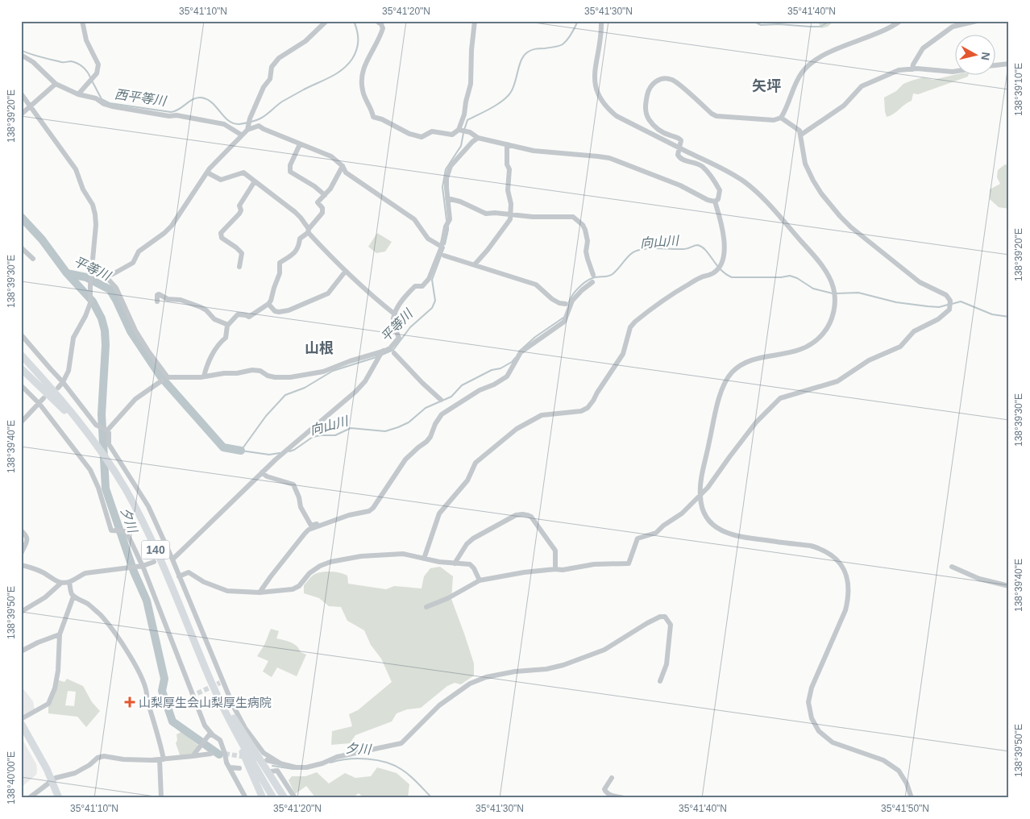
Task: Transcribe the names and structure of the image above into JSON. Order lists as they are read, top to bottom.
{
  "streets": {
    "highway": ["140"]
  },
  "districts": ["矢坪", "山根"],
  "water": [
    "西平等川",
    "向山川",
    "平等川",
    "夕川"
  ],
  "places": {
    "health": ["山梨厚生会山梨厚生病院"]
  },
  "north": "right",
  "coordinates": [
    "35°41'10\"N",
    "35°41'20\"N",
    "35°41'30\"N",
    "35°41'40\"N",
    "138°39'10\"E",
    "138°39'20\"E",
    "138°39'30\"E",
    "138°39'40\"E",
    "138°39'50\"E",
    "138°40'00\"E",
    "35°41'50\"N"
  ]
}
